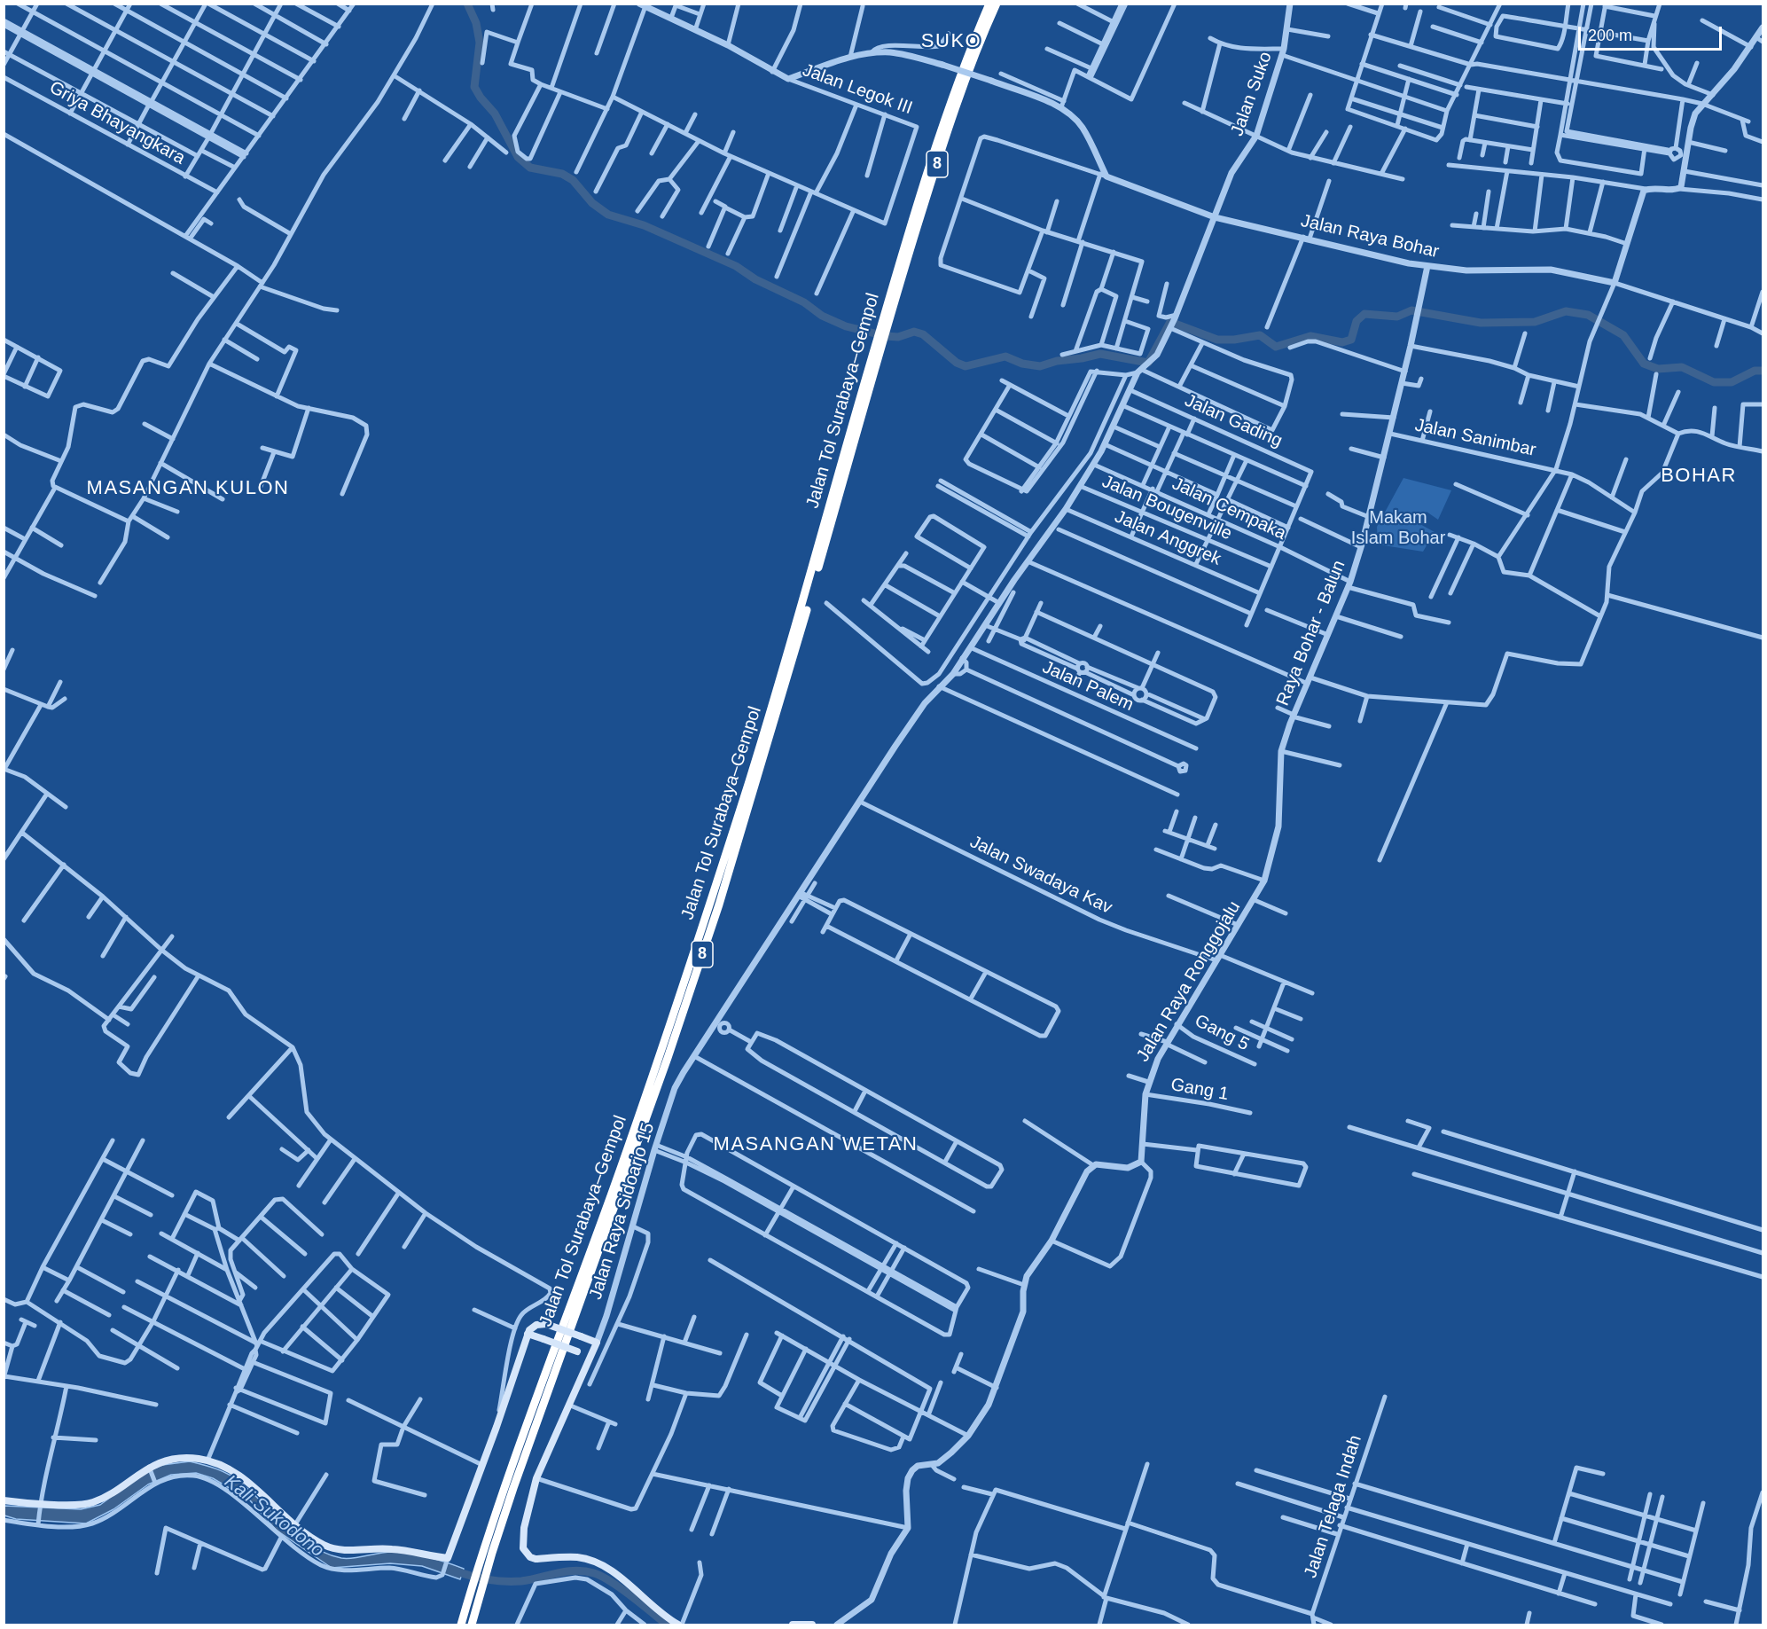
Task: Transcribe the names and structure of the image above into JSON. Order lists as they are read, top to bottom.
{
  "streets": {
    "highway": ["8", "Jalan Tol Surabaya–Gempol"],
    "street": [
      "Jalan Legok III",
      "Jalan Suko",
      "Griya Bhayangkara",
      "Jalan Raya Bohar",
      "Jalan Gading",
      "Jalan Sanimbar",
      "Jalan Bougenville",
      "Jalan Cempaka",
      "Jalan Anggrek",
      "Raya Bohar - Balun",
      "Jalan Palem",
      "Jalan Swadaya Kav",
      "Jalan Raya Ronggojalu",
      "Gang 5",
      "Gang 1",
      "Jalan Raya Sidoarjo 15",
      "Jalan Telaga Indah"
    ]
  },
  "crossings": [
    ["Jalan Suko", "Jalan Raya Bohar"],
    ["Jalan Suko", "Jalan Gading"],
    ["Jalan Suko", "Jalan Bougenville"],
    ["Jalan Suko", "Jalan Cempaka"],
    ["Jalan Suko", "Jalan Anggrek"],
    ["Jalan Suko", "Jalan Palem"],
    ["Jalan Suko", "Jalan Raya Sidoarjo 15"],
    ["Jalan Raya Bohar", "Raya Bohar - Balun"],
    ["Jalan Sanimbar", "Raya Bohar - Balun"],
    ["Jalan Cempaka", "Raya Bohar - Balun"],
    ["Raya Bohar - Balun", "Jalan Raya Ronggojalu"],
    ["Jalan Swadaya Kav", "Jalan Raya Ronggojalu"],
    ["Jalan Swadaya Kav", "Jalan Raya Sidoarjo 15"],
    ["Jalan Raya Ronggojalu", "Gang 5"],
    ["Jalan Raya Ronggojalu", "Gang 1"]
  ],
  "districts": [
    "SUKO",
    "BOHAR",
    "MASANGAN KULON",
    "MASANGAN WETAN"
  ],
  "water": ["Kali Sukodono"],
  "parks": ["Makam Islam Bohar"],
  "scale_bar": "200 m"
}
